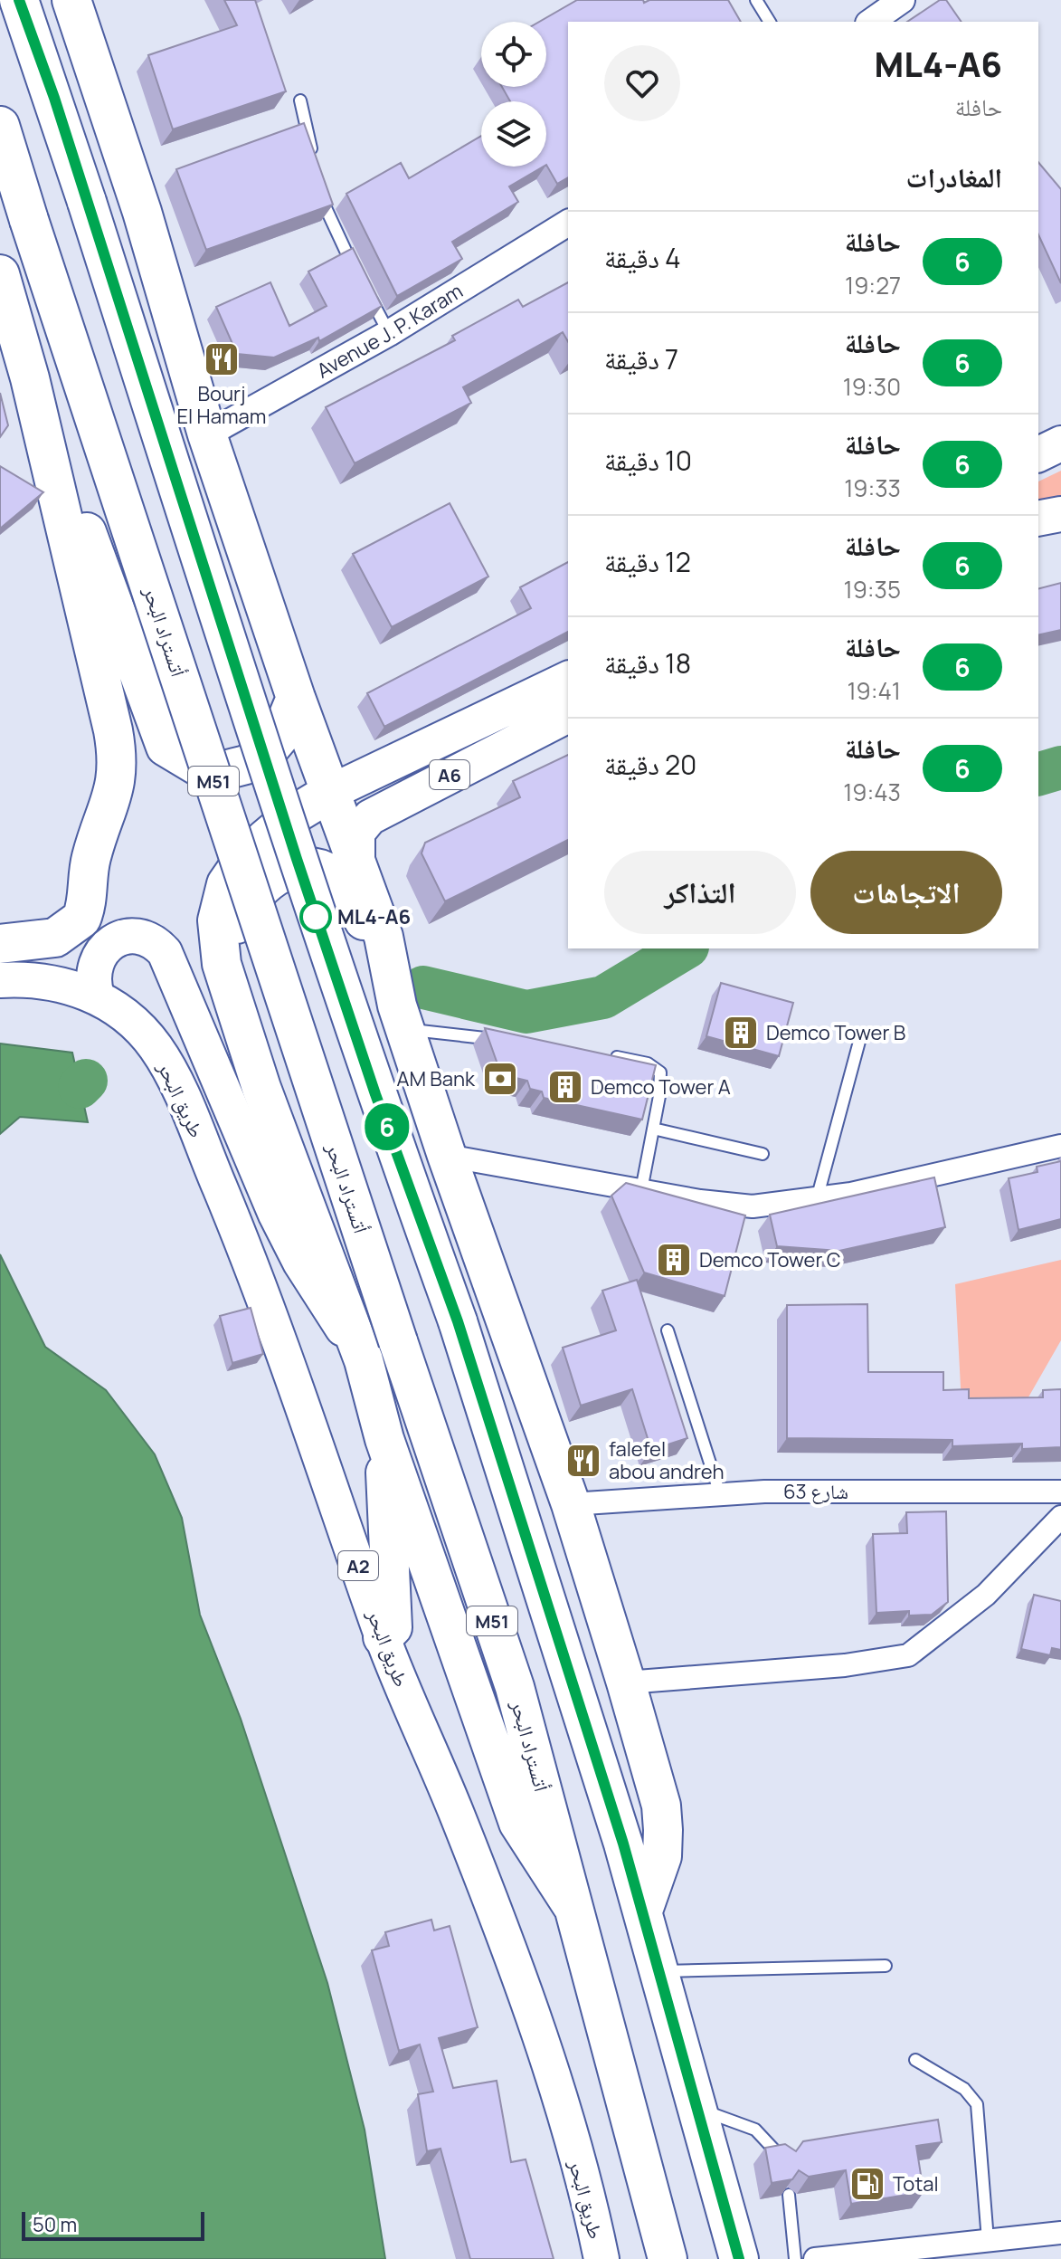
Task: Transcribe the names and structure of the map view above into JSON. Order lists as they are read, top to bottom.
{
  "streets": {
    "highway": [
      "أتستراد البحر",
      "A6",
      "M51",
      "طريق البحر",
      "A2"
    ],
    "street": ["Avenue J. P. Karam", "شارع 63"]
  },
  "places": {
    "restaurant": ["Bourj El Hamam", "falefel abou andreh"],
    "other": ["ML4-A6"],
    "building": ["Demco Tower B", "Demco Tower A", "Demco Tower C"],
    "bank": ["AM Bank"],
    "fuel station": ["Total"]
  },
  "lines": ["bus line 6"],
  "scale_bar": "50 m",
  "page": {
    "on_map": "6",
    "heading": [
      ["ML4-A6", "حافلة"],
      "المغادرات"
    ],
    "list": [
      {
        "mark": "6",
        "name": "حافلة",
        "note": "19:27",
        "value": "4 دقيقة"
      },
      {
        "mark": "6",
        "name": "حافلة",
        "note": "19:30",
        "value": "7 دقيقة"
      },
      {
        "mark": "6",
        "name": "حافلة",
        "note": "19:33",
        "value": "10 دقيقة"
      },
      {
        "mark": "6",
        "name": "حافلة",
        "note": "19:35",
        "value": "12 دقيقة"
      },
      {
        "mark": "6",
        "name": "حافلة",
        "note": "19:41",
        "value": "18 دقيقة"
      },
      {
        "mark": "6",
        "name": "حافلة",
        "note": "19:43",
        "value": "20 دقيقة"
      }
    ],
    "buttons": ["الاتجاهات", "التذاكر"],
    "scale": "50 m"
  }
}
